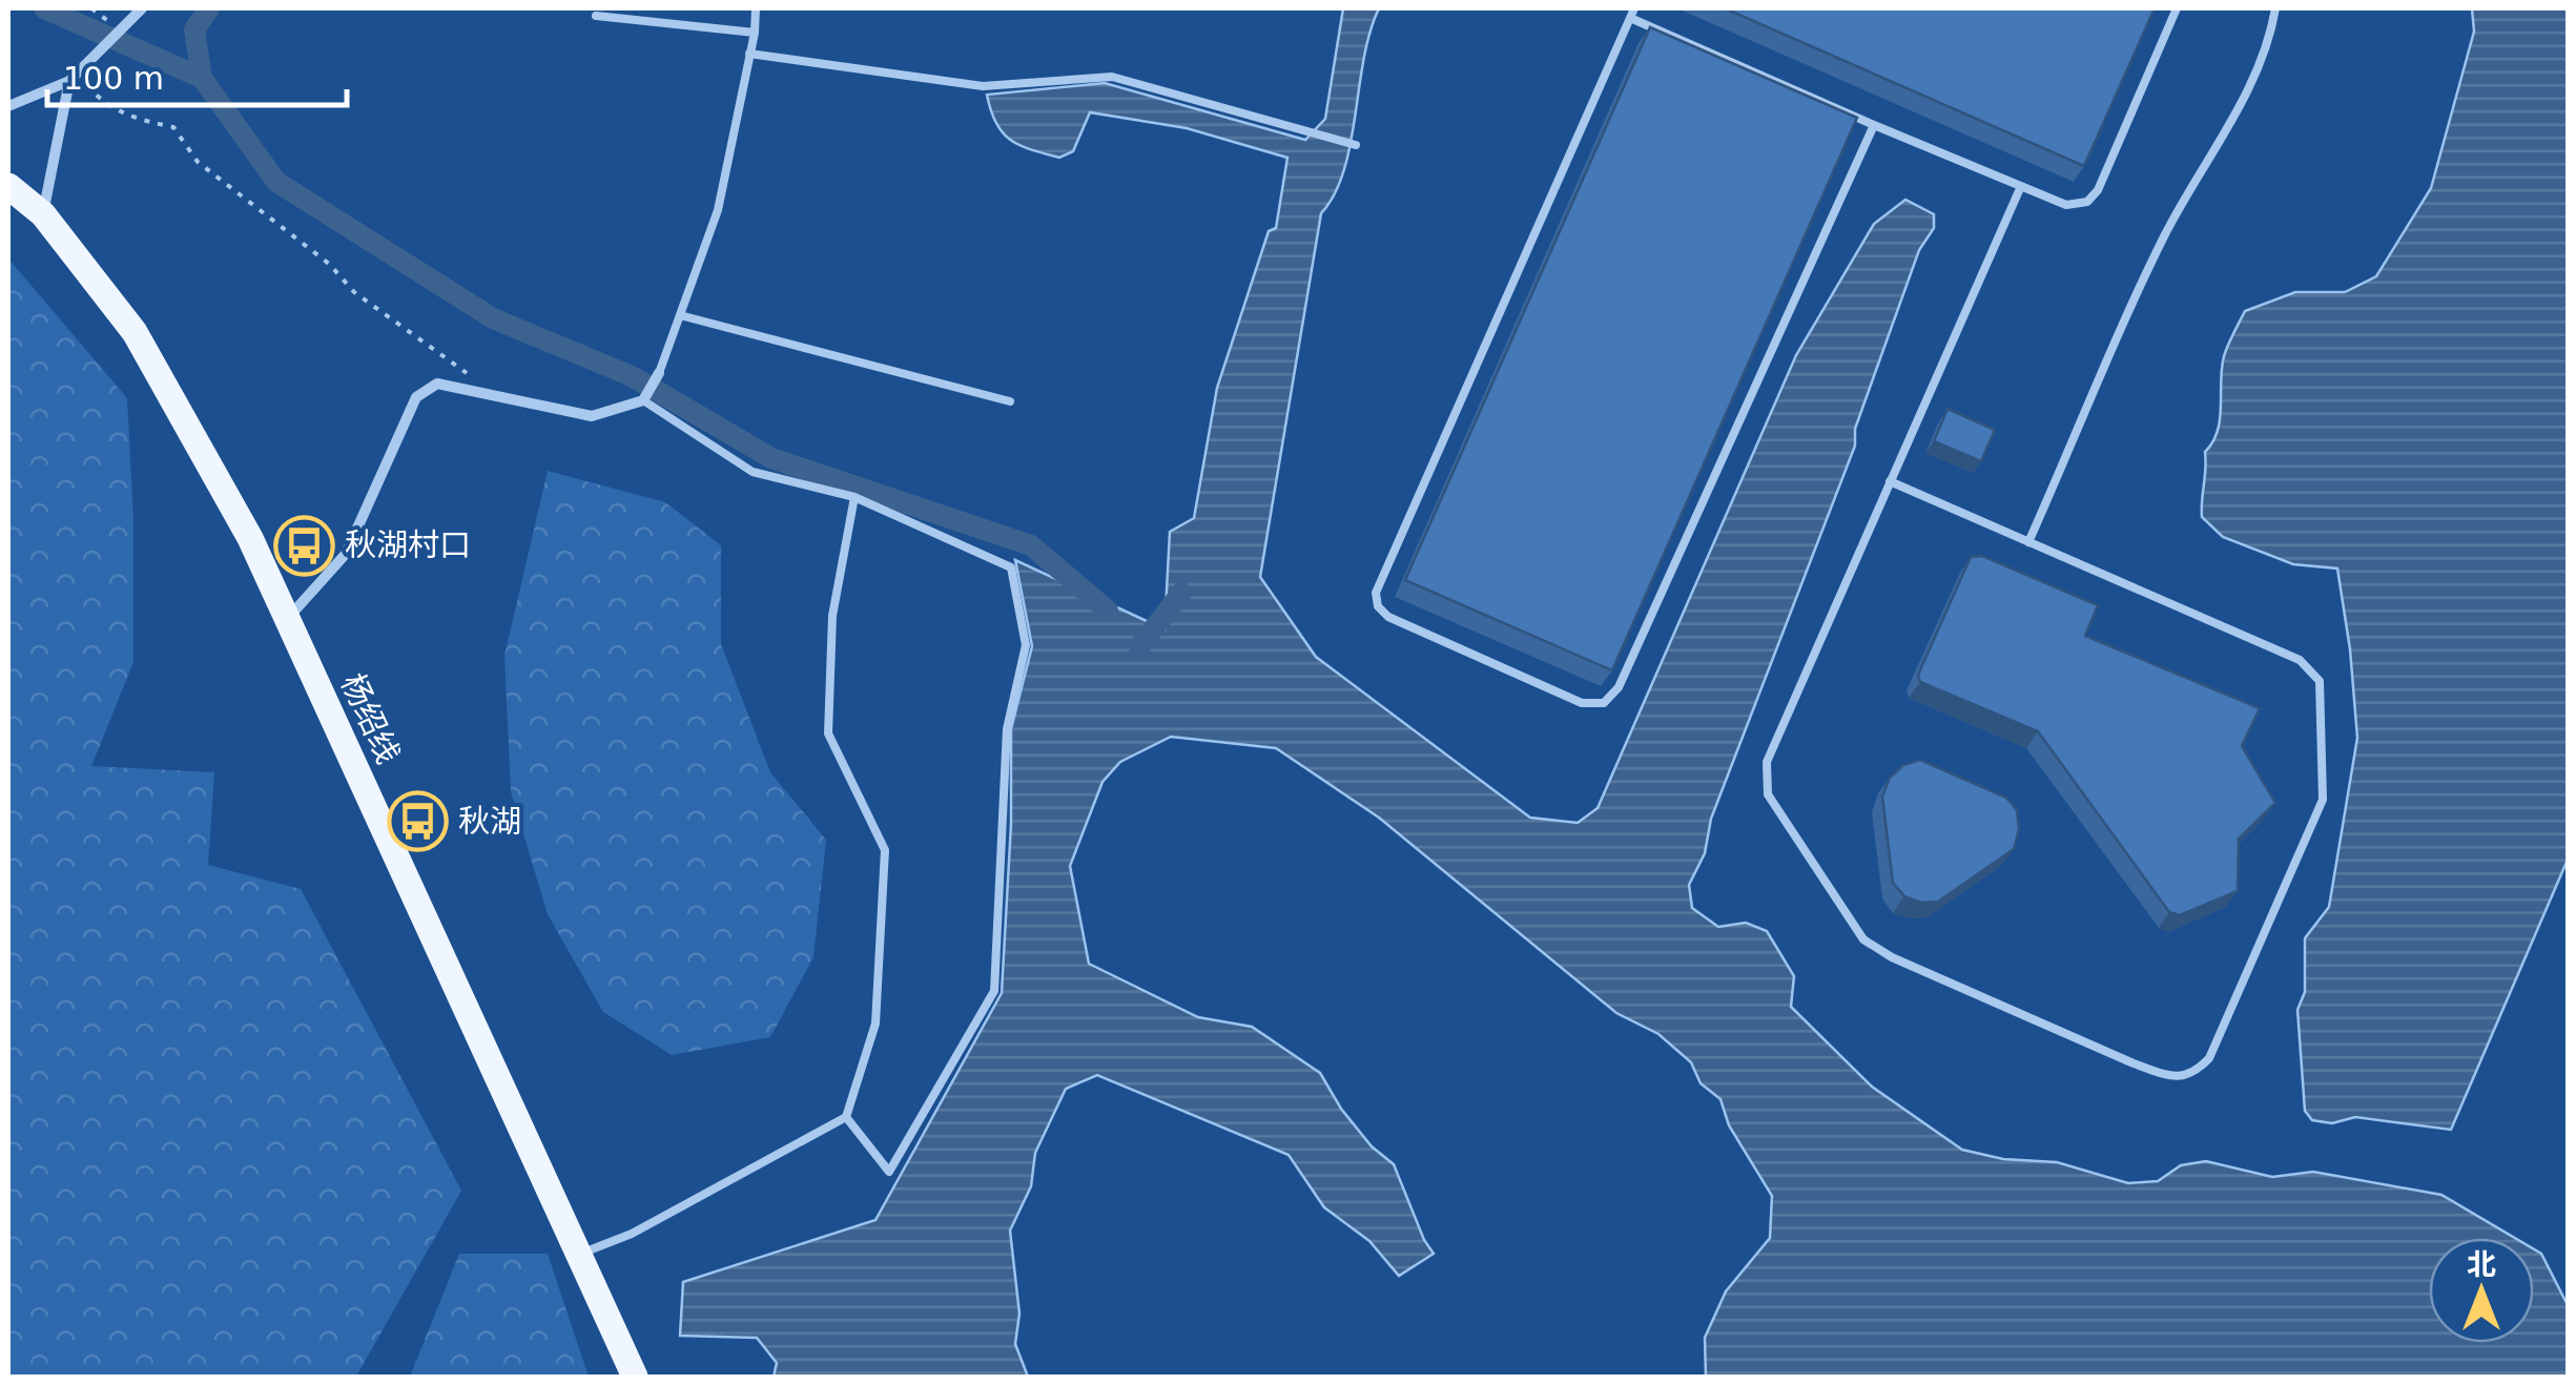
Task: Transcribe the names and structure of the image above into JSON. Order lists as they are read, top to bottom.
{
  "streets": {
    "main road": ["杨绍线"]
  },
  "places": {
    "bus stop": ["秋湖村口", "秋湖"]
  },
  "scale_bar": "100 m",
  "north": "top"
}
